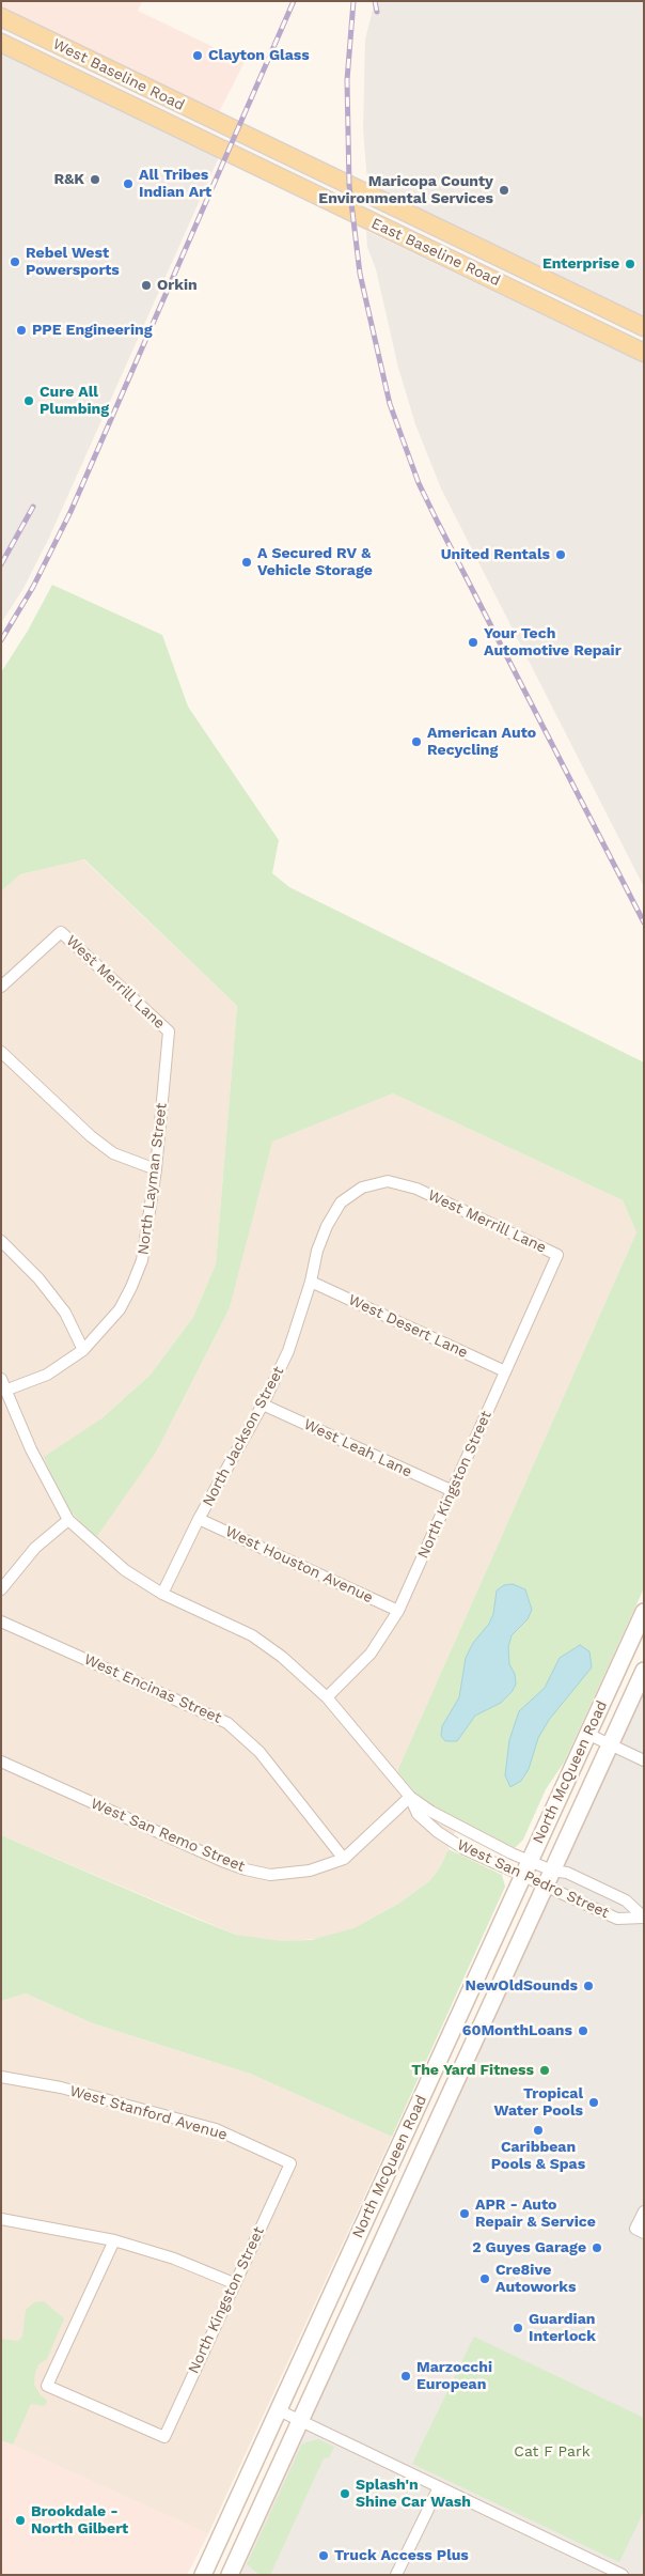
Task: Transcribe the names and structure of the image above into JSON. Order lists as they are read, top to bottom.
{
  "streets": {
    "main road": ["West Baseline Road", "East Baseline Road", "North McQueen Road"],
    "street": [
      "West Merrill Lane",
      "North Layman Street",
      "West Desert Lane",
      "North Jackson Street",
      "West Leah Lane",
      "North Kingston Street",
      "West Houston Avenue",
      "West Encinas Street",
      "West San Remo Street",
      "West San Pedro Street",
      "West Stanford Avenue"
    ]
  },
  "crossings": [
    ["West Baseline Road", "East Baseline Road"],
    ["West Merrill Lane", "North Layman Street"],
    ["West Merrill Lane", "North Jackson Street"],
    ["West Merrill Lane", "North Kingston Street"],
    ["North Layman Street", "West San Pedro Street"],
    ["West Desert Lane", "North Jackson Street"],
    ["West Desert Lane", "North Kingston Street"],
    ["North Jackson Street", "West Leah Lane"],
    ["North Jackson Street", "West Houston Avenue"],
    ["North Jackson Street", "West San Pedro Street"],
    ["West Leah Lane", "North Kingston Street"],
    ["North Kingston Street", "West Houston Avenue"],
    ["North Kingston Street", "West San Pedro Street"],
    ["North Kingston Street", "West Stanford Avenue"],
    ["West Encinas Street", "West San Remo Street"],
    ["North McQueen Road", "West San Pedro Street"],
    ["West San Remo Street", "West San Pedro Street"]
  ],
  "parks": ["Cat F Park"],
  "places": [
    "Clayton Glass",
    "R&K",
    "All Tribes Indian Art",
    "Maricopa County Environmental Services",
    "Rebel West Powersports",
    "Enterprise",
    "Orkin",
    "PPE Engineering",
    "Cure All Plumbing",
    "United Rentals",
    "A Secured RV & Vehicle Storage",
    "Your Tech Automotive Repair",
    "American Auto Recycling",
    "NewOldSounds",
    "60MonthLoans",
    "The Yard Fitness",
    "Tropical Water Pools",
    "Caribbean Pools & Spas",
    "APR - Auto Repair & Service",
    "2 Guyes Garage",
    "Cre8ive Autoworks",
    "Guardian Interlock",
    "Marzocchi European",
    "Splash'n Shine Car Wash",
    "Brookdale - North Gilbert",
    "Truck Access Plus"
  ]
}
